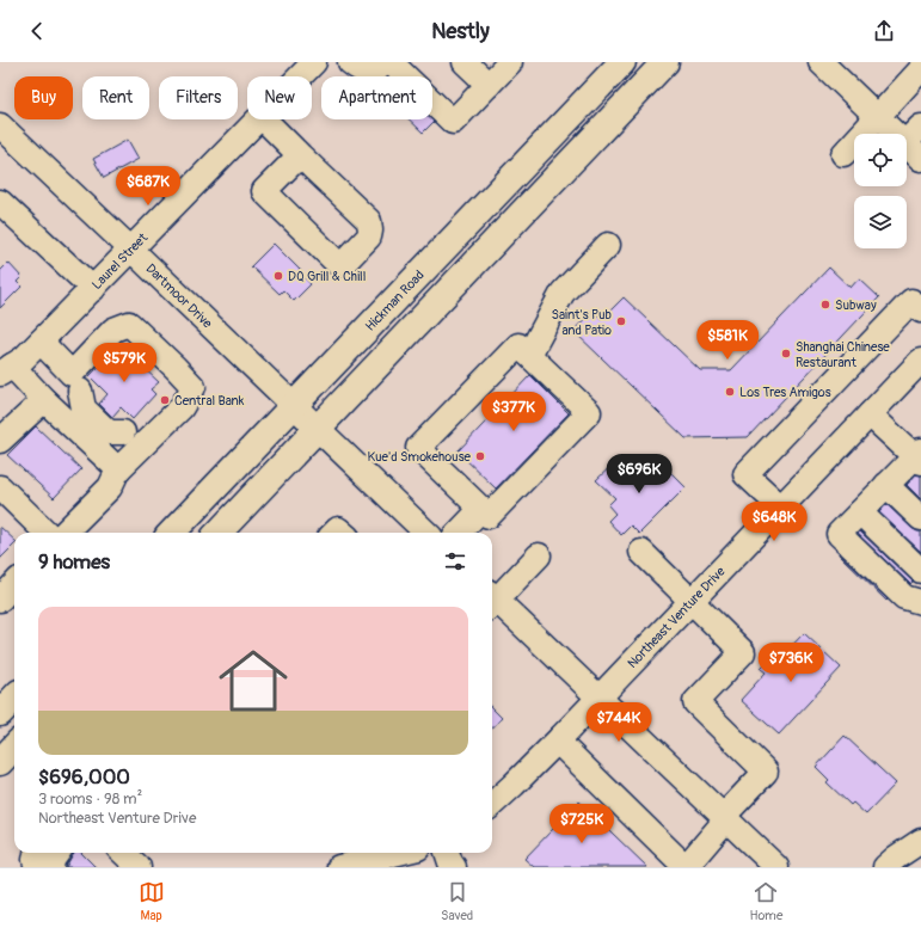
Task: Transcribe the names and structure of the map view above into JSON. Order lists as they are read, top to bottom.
{
  "streets": {
    "highway": ["Hickman Road"],
    "street": ["Laurel Street", "Dartmoor Drive", "Northeast Venture Drive"]
  },
  "crossings": [
    ["Laurel Street", "Dartmoor Drive"],
    ["Dartmoor Drive", "Hickman Road"]
  ],
  "places": [
    "DQ Grill & Chill",
    "Subway",
    "Saint's Pub and Patio",
    "Shanghai Chinese Restaurant",
    "Los Tres Amigos",
    "Central Bank",
    "Kue'd Smokehouse"
  ],
  "page": {
    "header": "Nestly",
    "chip": [
      "Buy",
      "Rent",
      "Filters",
      "New",
      "Apartment"
    ],
    "price": [
      "$687K",
      "$581K",
      "$579K",
      "$377K",
      "$696K",
      "$648K",
      "$736K",
      "$744K",
      "$725K"
    ],
    "heading": "9 homes",
    "list": [
      {
        "name": "$696,000",
        "note": "3 rooms · 98 m² · Northeast Venture Drive"
      }
    ],
    "tabs": ["Map", "Saved", "Home"]
  }
}
